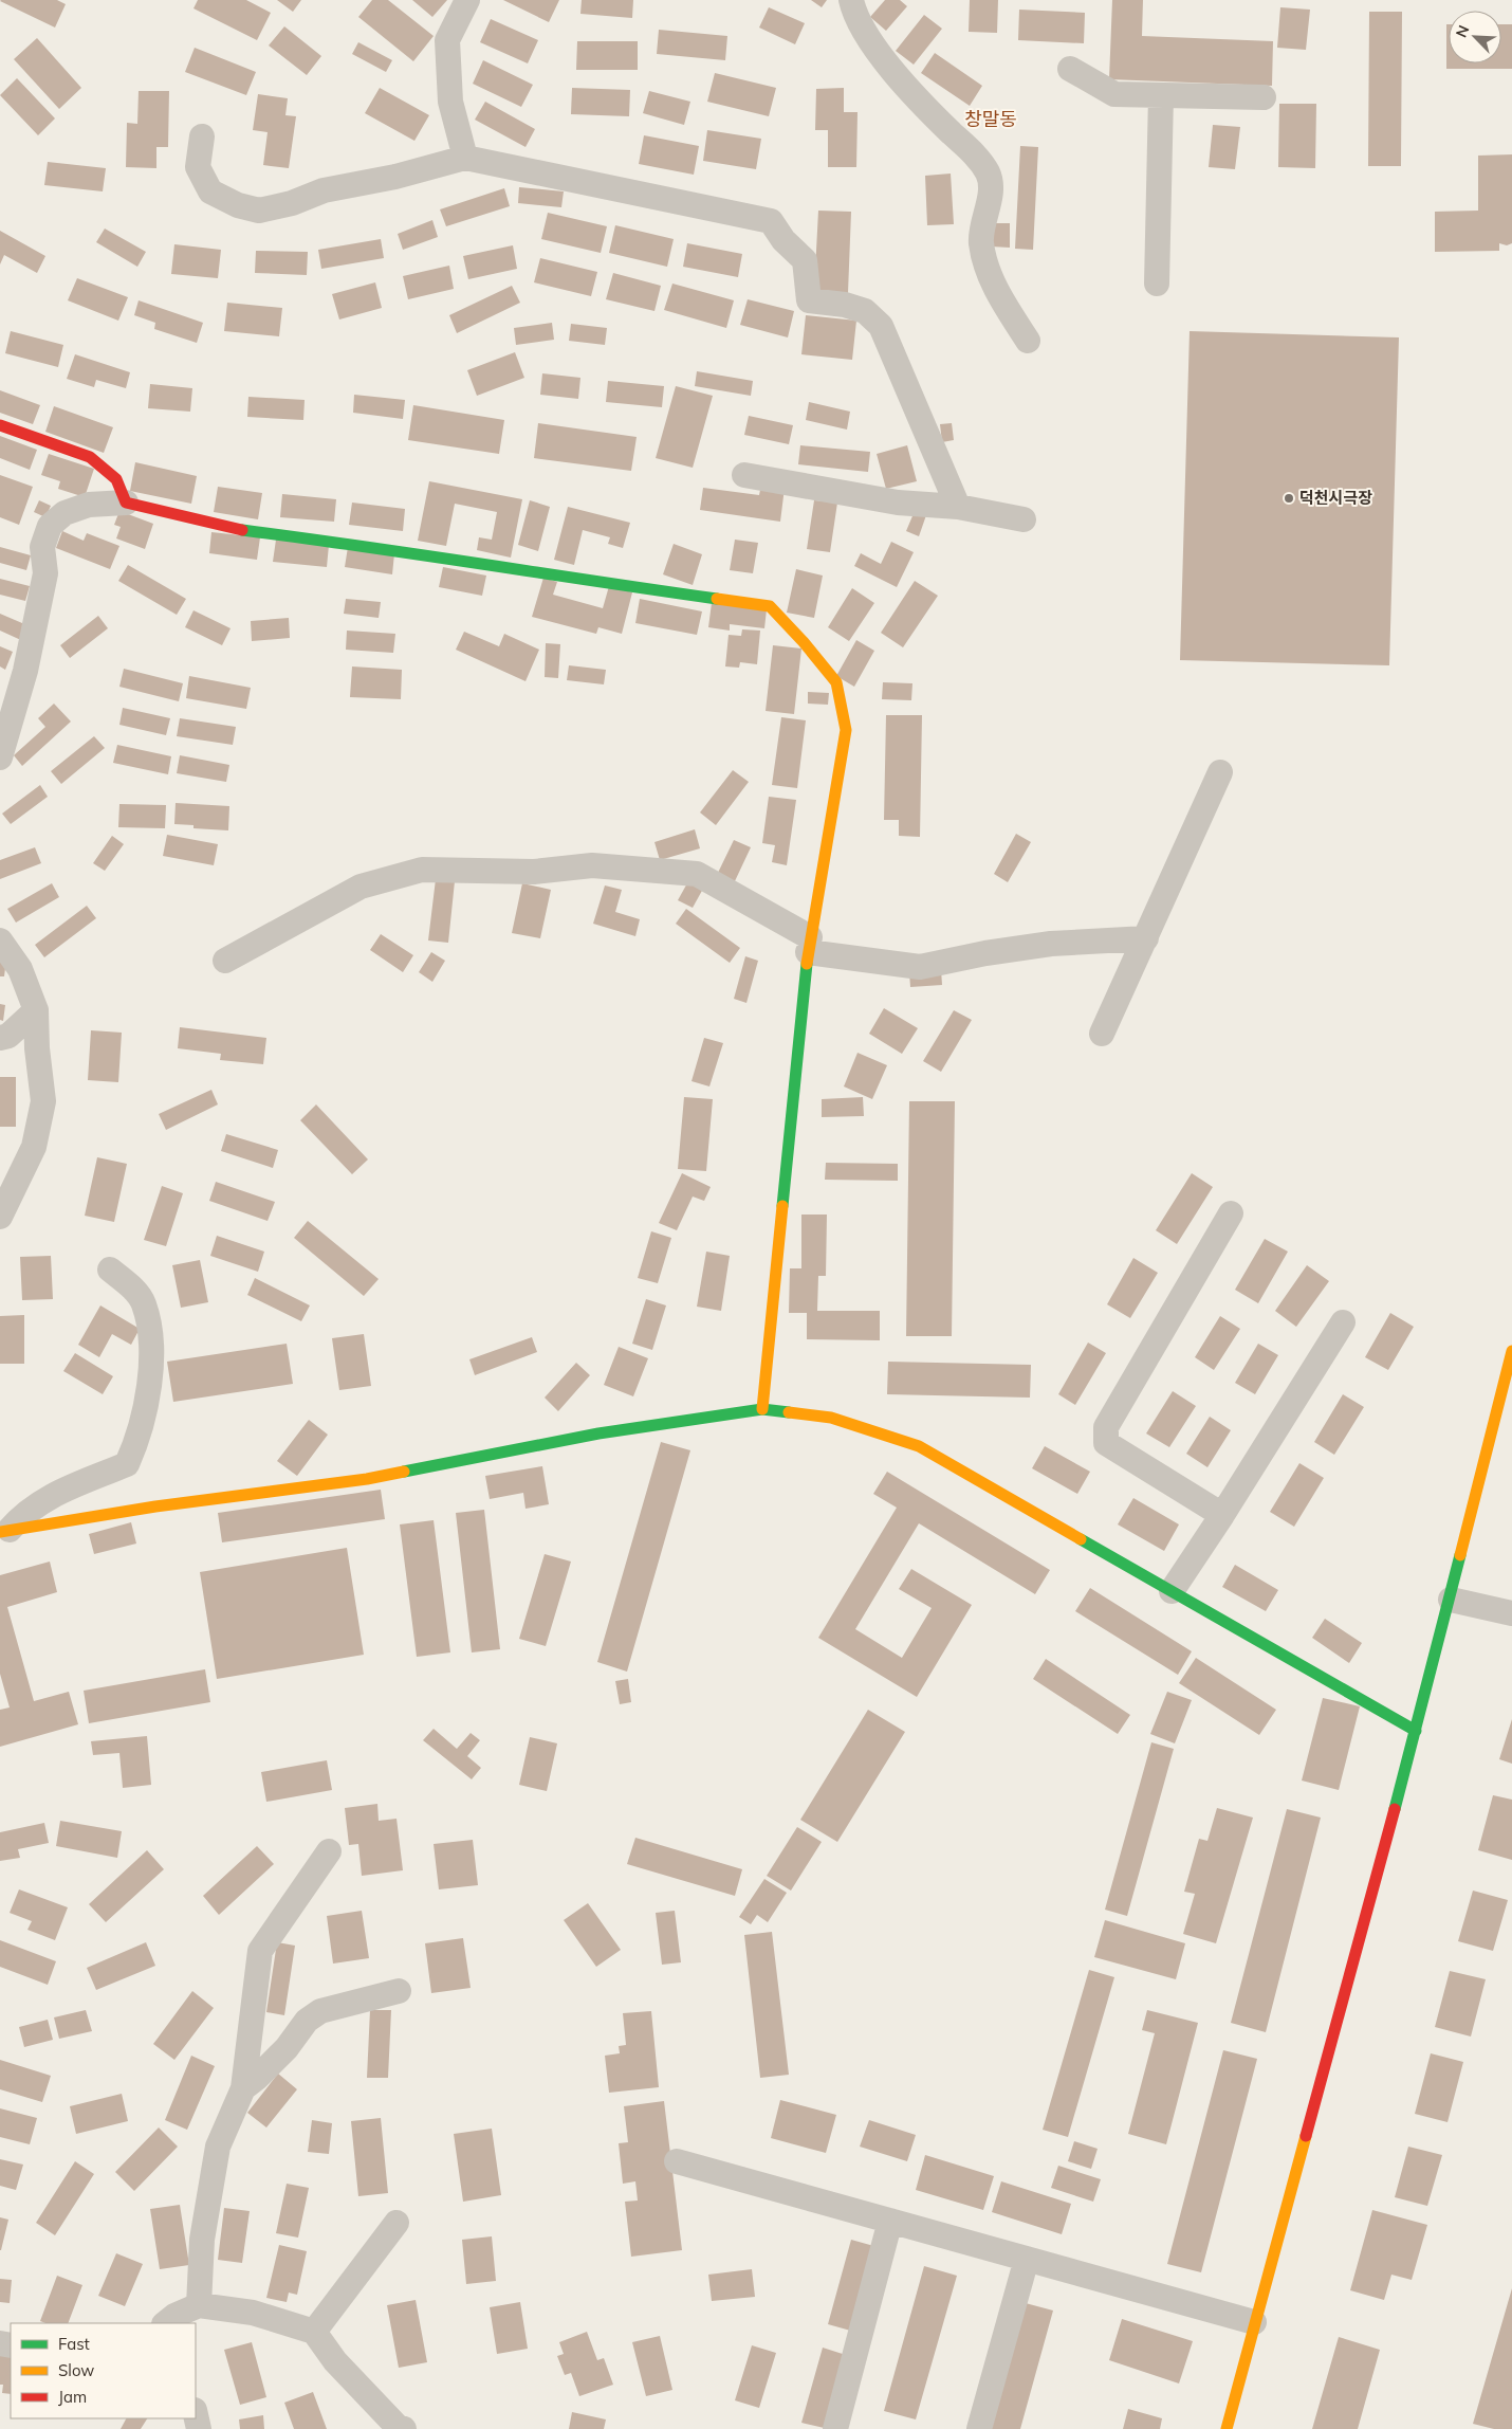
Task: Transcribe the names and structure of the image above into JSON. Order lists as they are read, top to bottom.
{
  "districts": ["창말동"],
  "places": ["덕천시극장"],
  "legend": ["Fast", "Slow", "Jam"],
  "north": "top left"
}
